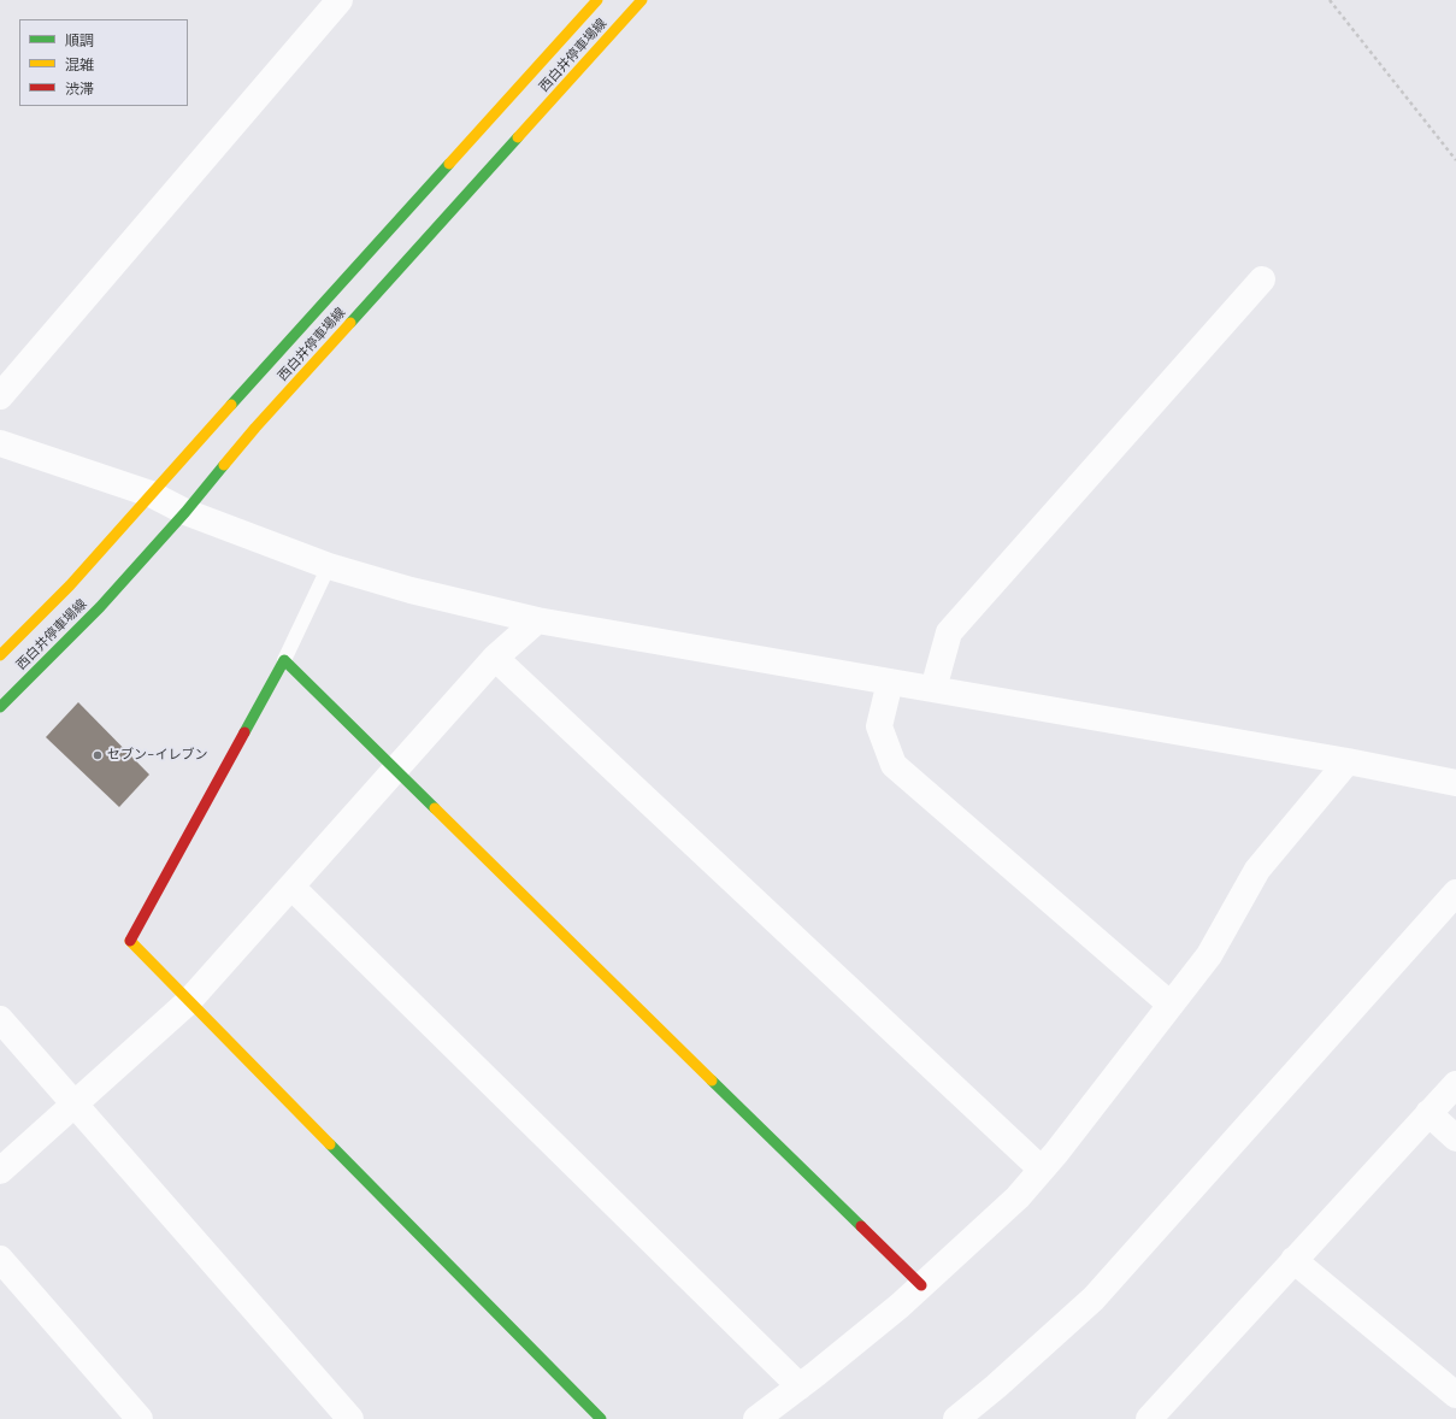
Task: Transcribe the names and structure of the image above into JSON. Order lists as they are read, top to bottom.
{
  "streets": {
    "street": ["西白井停車場線"]
  },
  "places": ["セブン-イレブン"],
  "legend": ["順調", "混雑", "渋滞"]
}
